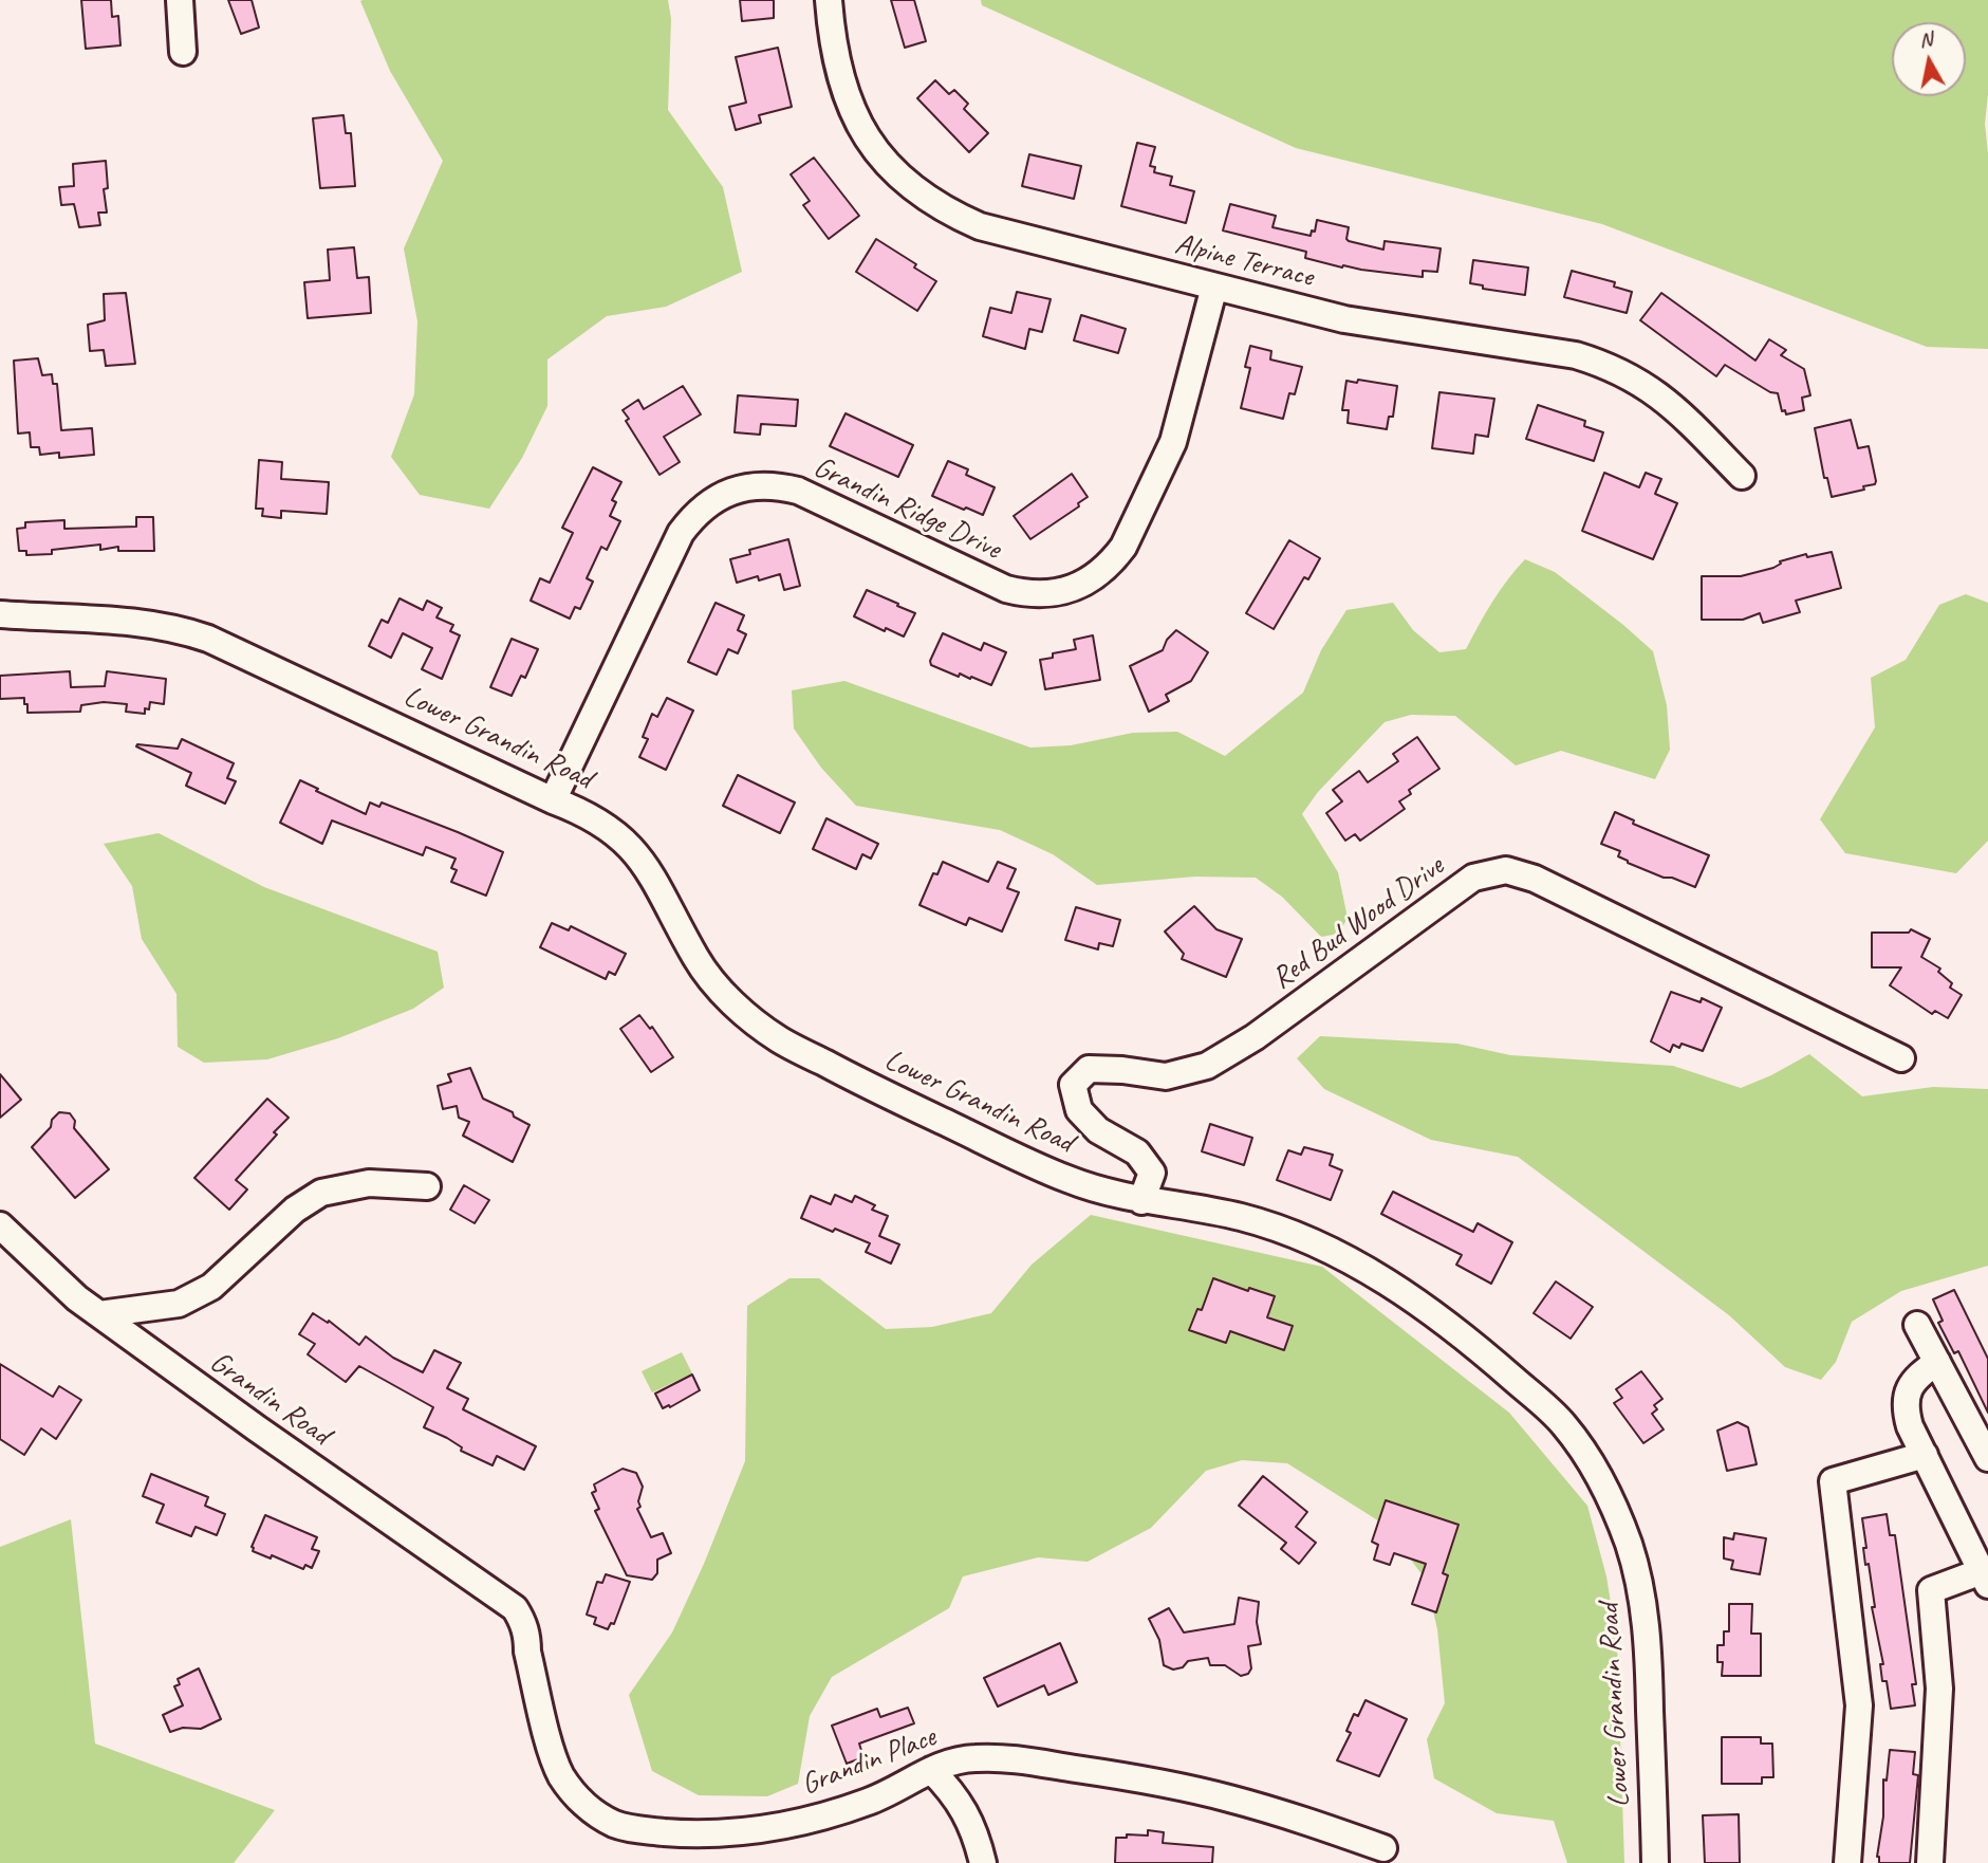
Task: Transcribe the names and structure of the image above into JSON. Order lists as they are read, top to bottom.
{
  "streets": {
    "street": [
      "Alpine Terrace",
      "Grandin Ridge Drive",
      "Lower Grandin Road",
      "Red Bud Wood Drive",
      "Grandin Road",
      "Grandin Place"
    ]
  },
  "crossings": [
    ["Alpine Terrace", "Grandin Ridge Drive"],
    ["Grandin Ridge Drive", "Lower Grandin Road"],
    ["Lower Grandin Road", "Red Bud Wood Drive"],
    ["Grandin Road", "Grandin Place"]
  ],
  "north": "top"
}
